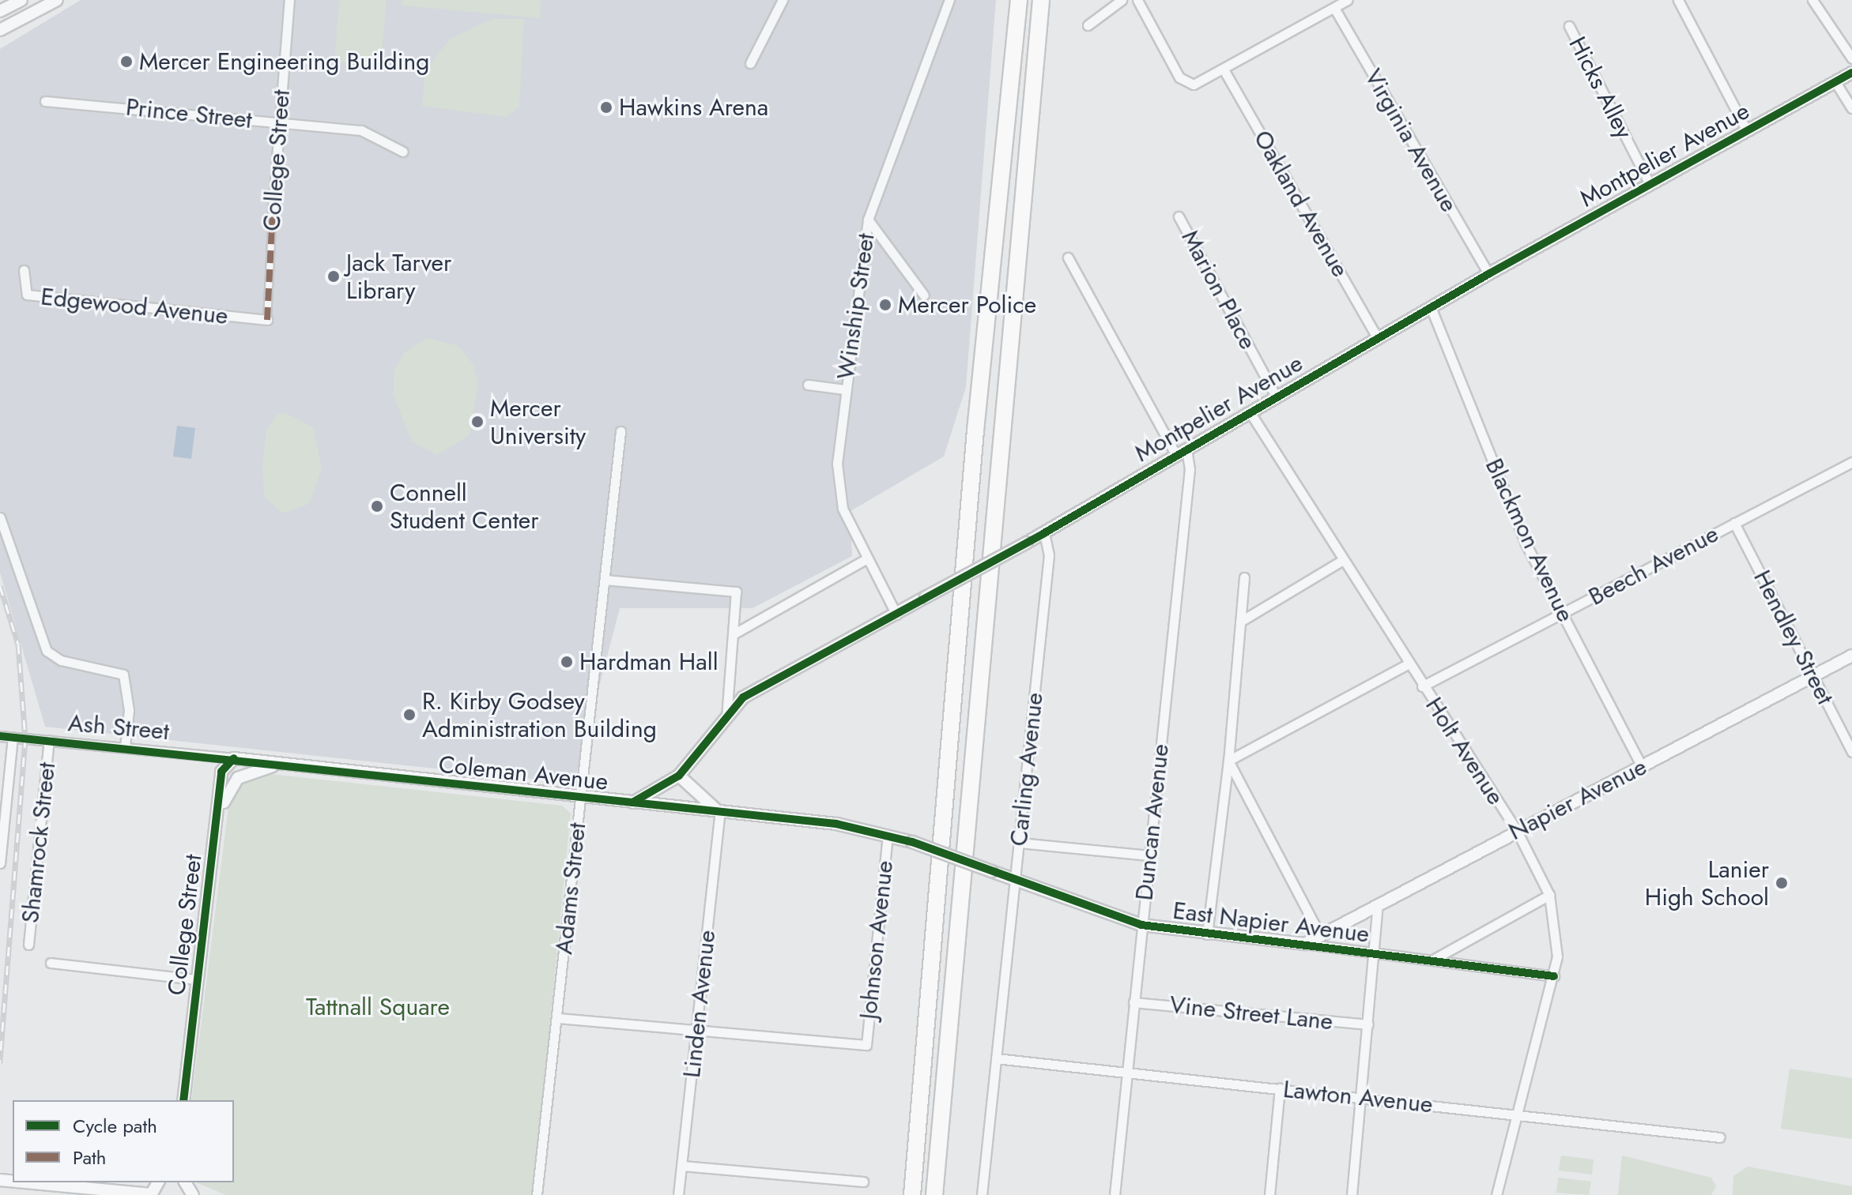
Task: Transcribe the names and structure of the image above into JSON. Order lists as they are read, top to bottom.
{
  "streets": {
    "street": [
      "Hicks Alley",
      "Prince Street",
      "Virginia Avenue",
      "Montpelier Avenue",
      "College Street",
      "Oakland Avenue",
      "Marion Place",
      "Edgewood Avenue",
      "Winship Street",
      "Blackmon Avenue",
      "Beech Avenue",
      "Hendley Street",
      "Ash Street",
      "Holt Avenue",
      "Carling Avenue",
      "Coleman Avenue",
      "Napier Avenue",
      "Duncan Avenue",
      "Shamrock Street",
      "Adams Street",
      "East Napier Avenue",
      "Johnson Avenue",
      "Linden Avenue",
      "Vine Street Lane",
      "Lawton Avenue"
    ]
  },
  "crossings": [
    ["Hicks Alley", "Montpelier Avenue"],
    ["Prince Street", "College Street"],
    ["Virginia Avenue", "Montpelier Avenue"],
    ["Montpelier Avenue", "Oakland Avenue"],
    ["Montpelier Avenue", "Marion Place"],
    ["Montpelier Avenue", "Winship Street"],
    ["Montpelier Avenue", "Blackmon Avenue"],
    ["Montpelier Avenue", "Holt Avenue"],
    ["Montpelier Avenue", "Carling Avenue"],
    ["Montpelier Avenue", "Coleman Avenue"],
    ["Montpelier Avenue", "Duncan Avenue"],
    ["College Street", "Edgewood Avenue"],
    ["College Street", "Ash Street"],
    ["College Street", "Coleman Avenue"],
    ["Blackmon Avenue", "Beech Avenue"],
    ["Blackmon Avenue", "Napier Avenue"],
    ["Beech Avenue", "Hendley Street"],
    ["Beech Avenue", "Holt Avenue"],
    ["Hendley Street", "Napier Avenue"],
    ["Ash Street", "Coleman Avenue"],
    ["Ash Street", "Shamrock Street"],
    ["Holt Avenue", "Napier Avenue"],
    ["Holt Avenue", "East Napier Avenue"],
    ["Holt Avenue", "Lawton Avenue"],
    ["Carling Avenue", "East Napier Avenue"],
    ["Carling Avenue", "Lawton Avenue"],
    ["Coleman Avenue", "Adams Street"],
    ["Coleman Avenue", "East Napier Avenue"],
    ["Coleman Avenue", "Johnson Avenue"],
    ["Coleman Avenue", "Linden Avenue"],
    ["Napier Avenue", "East Napier Avenue"],
    ["Duncan Avenue", "East Napier Avenue"],
    ["Duncan Avenue", "Vine Street Lane"],
    ["Duncan Avenue", "Lawton Avenue"],
    ["Johnson Avenue", "Linden Avenue"]
  ],
  "parks": ["Tattnall Square"],
  "places": [
    "Mercer Engineering Building",
    "Hawkins Arena",
    "Jack Tarver Library",
    "Mercer Police",
    "Mercer University",
    "Connell Student Center",
    "Hardman Hall",
    "R. Kirby Godsey Administration Building",
    "Lanier High School"
  ],
  "legend": ["Cycle path", "Path"]
}
